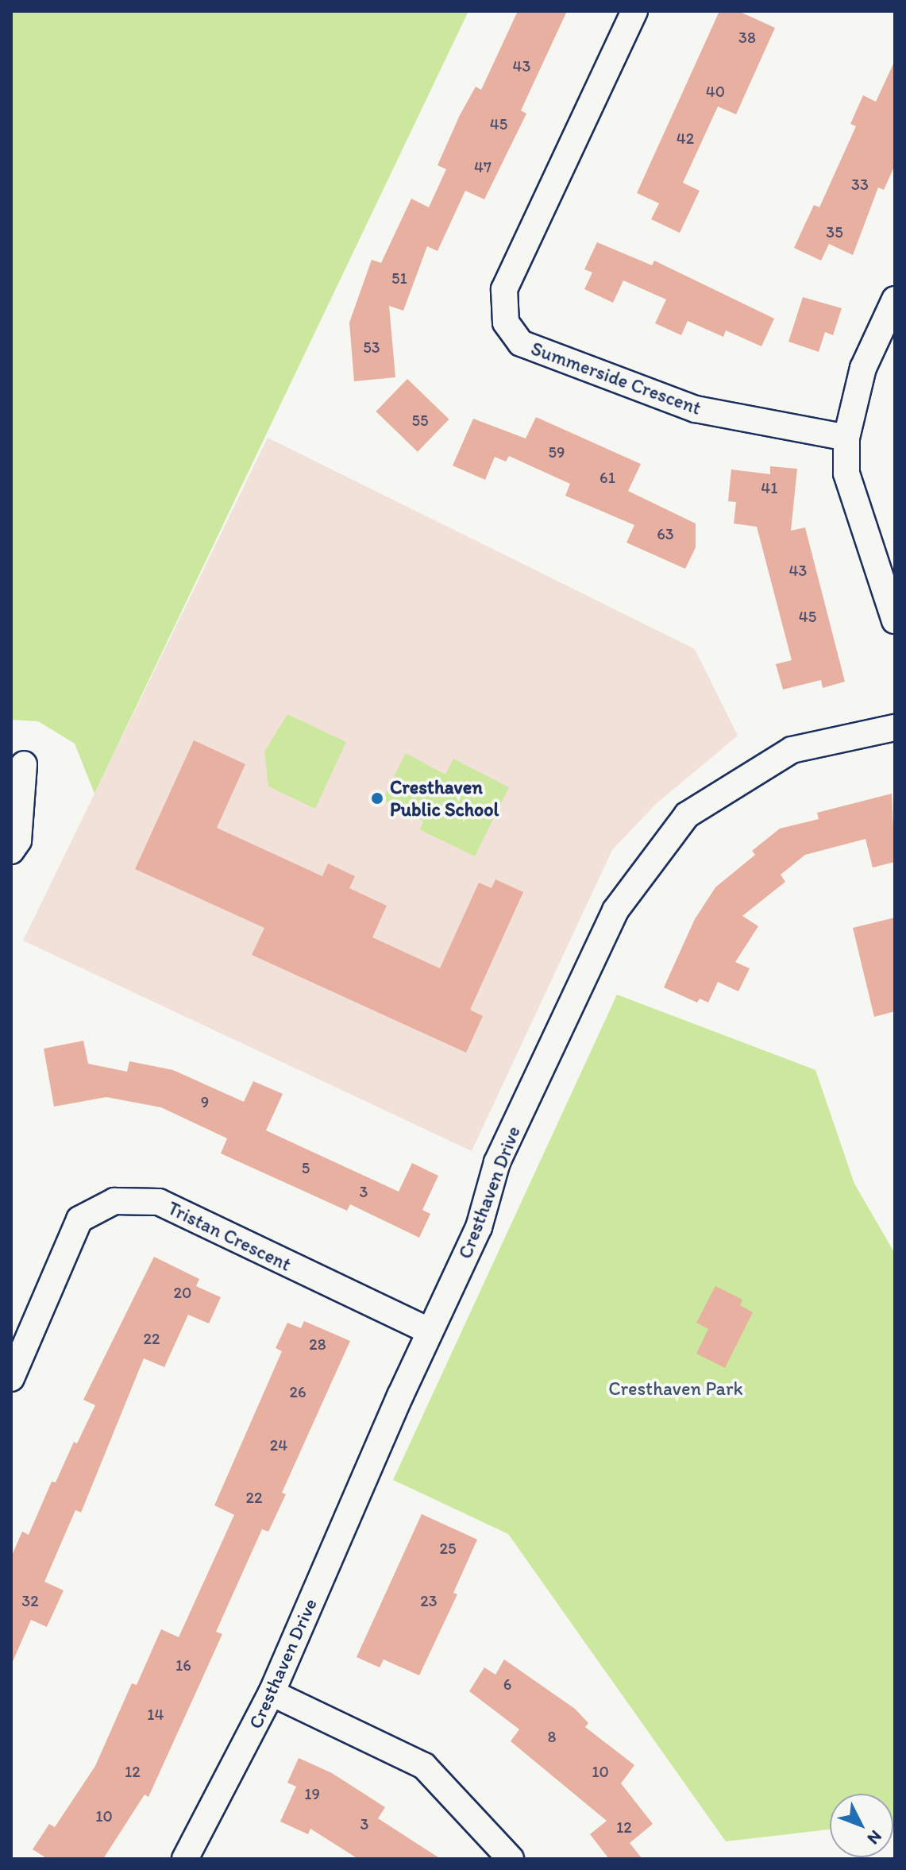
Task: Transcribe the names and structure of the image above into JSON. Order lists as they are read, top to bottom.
{
  "streets": {
    "street": ["Summerside Crescent", "Cresthaven Drive", "Tristan Crescent"]
  },
  "crossings": [
    ["Cresthaven Drive", "Tristan Crescent"]
  ],
  "parks": ["Cresthaven Park"],
  "places": ["Cresthaven Public School"],
  "house_numbers": [
    "38",
    "43",
    "40",
    "45",
    "42",
    "47",
    "33",
    "35",
    "51",
    "53",
    "55",
    "59",
    "61",
    "41",
    "63",
    "43",
    "45",
    "9",
    "5",
    "3",
    "20",
    "22",
    "28",
    "26",
    "24",
    "22",
    "25",
    "32",
    "23",
    "16",
    "6",
    "14",
    "8",
    "12",
    "10",
    "19",
    "10",
    "3",
    "12"
  ],
  "north": "bottom right"
}
